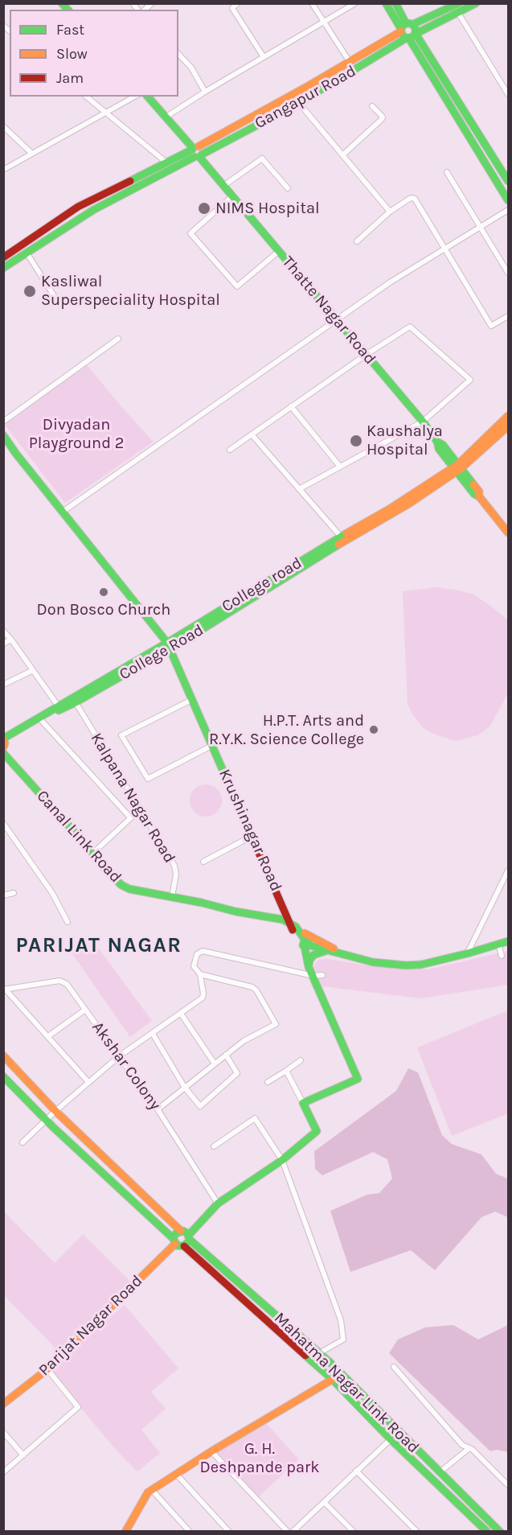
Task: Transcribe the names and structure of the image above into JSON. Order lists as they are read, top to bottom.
{
  "streets": {
    "main road": [
      "Gangapur Road",
      "Thatte Nagar Road",
      "College road",
      "College Road",
      "Krushinagar Road",
      "Canal Link Road",
      "Parijat Nagar Road",
      "Mahatma Nagar Link Road"
    ],
    "street": ["Kalpana Nagar Road", "Akshar Colony"]
  },
  "crossings": [
    ["Gangapur Road", "Thatte Nagar Road"],
    ["Thatte Nagar Road", "College road"],
    ["Thatte Nagar Road", "College Road"],
    ["College road", "College Road"],
    ["College road", "Krushinagar Road"],
    ["College road", "Canal Link Road"],
    ["College Road", "Kalpana Nagar Road"],
    ["College Road", "Krushinagar Road"],
    ["College Road", "Canal Link Road"],
    ["Kalpana Nagar Road", "Canal Link Road"],
    ["Krushinagar Road", "Canal Link Road"],
    ["Parijat Nagar Road", "Mahatma Nagar Link Road"]
  ],
  "districts": ["PARIJAT NAGAR"],
  "parks": ["Divyadan Playground 2", "G. H. Deshpande park"],
  "places": [
    "NIMS Hospital",
    "Kasliwal Superspeciality Hospital",
    "Kaushalya Hospital",
    "Don Bosco Church",
    "H.P.T. Arts and R.Y.K. Science College"
  ],
  "legend": ["Fast", "Slow", "Jam"]
}
